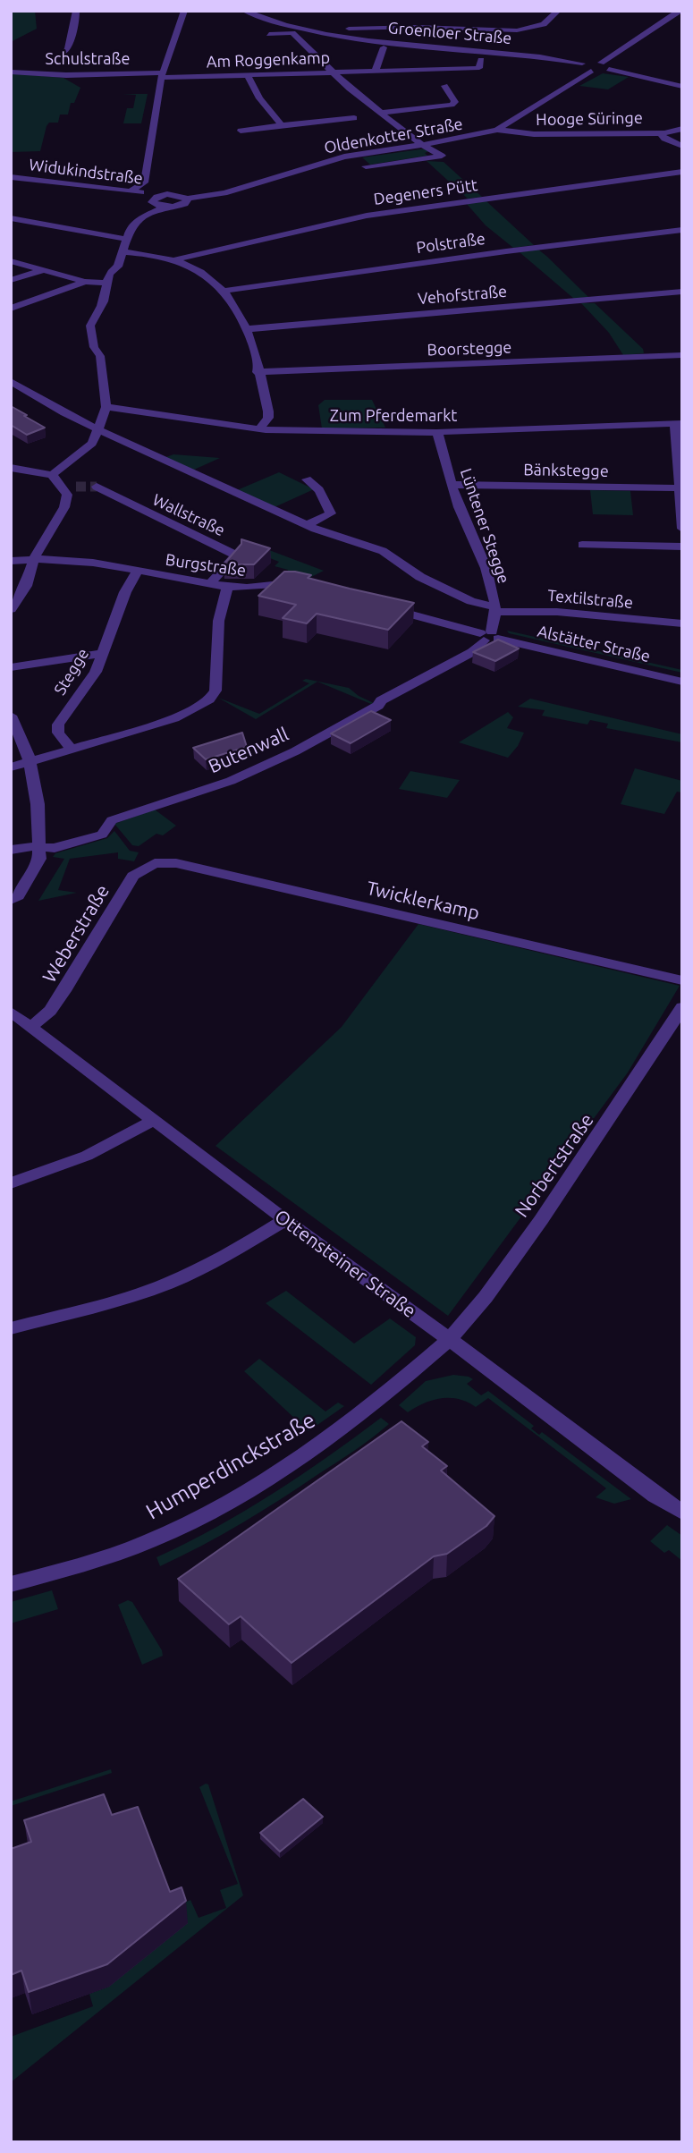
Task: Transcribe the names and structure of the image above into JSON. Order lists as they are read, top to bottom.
{
  "streets": {
    "street": [
      "Groenloer Straße",
      "Schulstraße",
      "Am Roggenkamp",
      "Hooge Süringe",
      "Oldenkotter Straße",
      "Widukindstraße",
      "Degeners Pütt",
      "Polstraße",
      "Vehofstraße",
      "Boorstegge",
      "Zum Pferdemarkt",
      "Bänkstegge",
      "Wallstraße",
      "Lüntener Stegge",
      "Burgstraße",
      "Textilstraße",
      "Alstätter Straße",
      "Stegge",
      "Butenwall",
      "Twicklerkamp",
      "Weberstraße",
      "Norbertstraße",
      "Ottensteiner Straße",
      "Humperdinckstraße"
    ]
  },
  "crossings": [
    ["Schulstraße", "Am Roggenkamp"],
    ["Hooge Süringe", "Oldenkotter Straße"],
    ["Oldenkotter Straße", "Widukindstraße"],
    ["Zum Pferdemarkt", "Lüntener Stegge"],
    ["Bänkstegge", "Lüntener Stegge"],
    ["Wallstraße", "Burgstraße"],
    ["Lüntener Stegge", "Textilstraße"],
    ["Lüntener Stegge", "Alstätter Straße"],
    ["Lüntener Stegge", "Butenwall"],
    ["Burgstraße", "Stegge"],
    ["Alstätter Straße", "Butenwall"],
    ["Twicklerkamp", "Weberstraße"],
    ["Weberstraße", "Ottensteiner Straße"],
    ["Norbertstraße", "Ottensteiner Straße"],
    ["Norbertstraße", "Humperdinckstraße"],
    ["Ottensteiner Straße", "Humperdinckstraße"]
  ]
}
